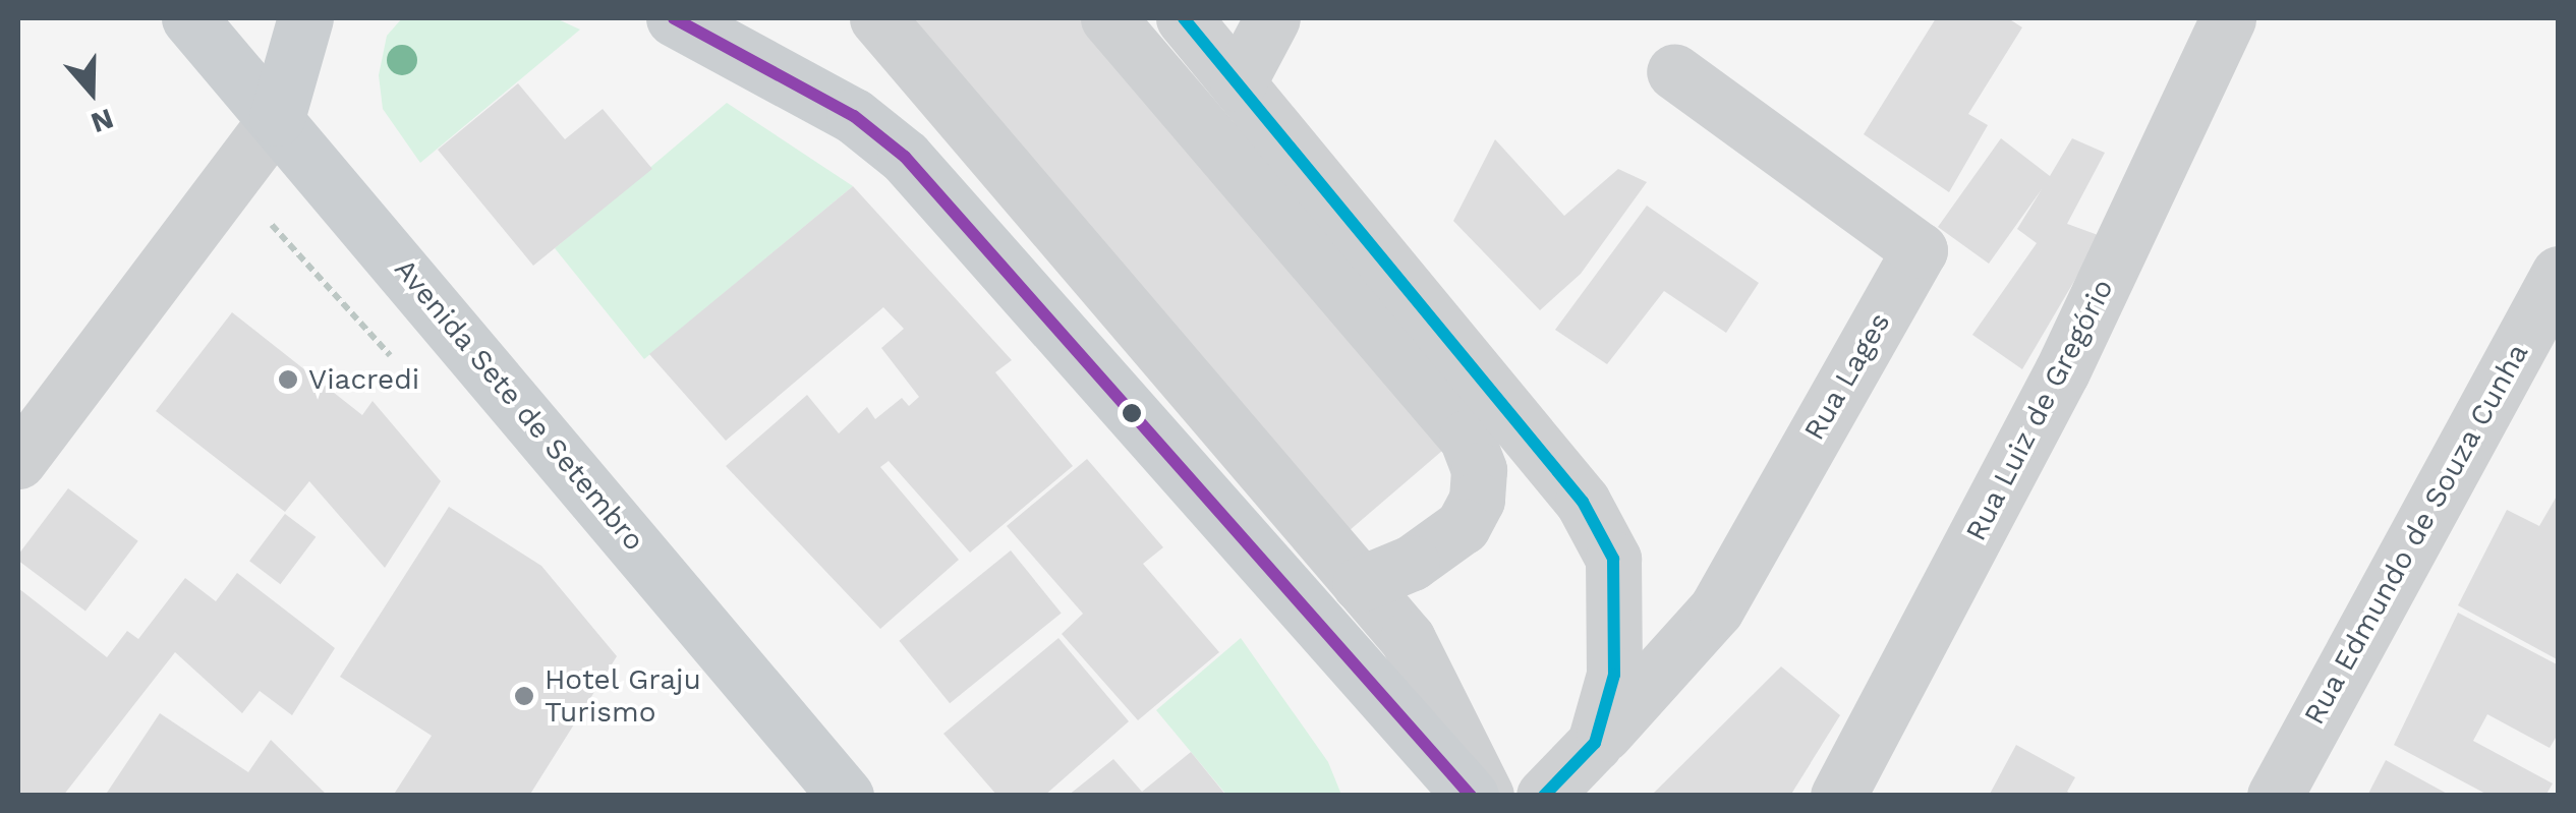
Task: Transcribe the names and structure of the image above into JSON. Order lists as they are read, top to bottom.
{
  "streets": {
    "main road": ["Avenida Sete de Setembro"],
    "street": ["Rua Lages", "Rua Luiz de Gregório", "Rua Edmundo de Souza Cunha"]
  },
  "places": ["Viacredi", "Hotel Graju Turismo"],
  "north": "bottom"
}
